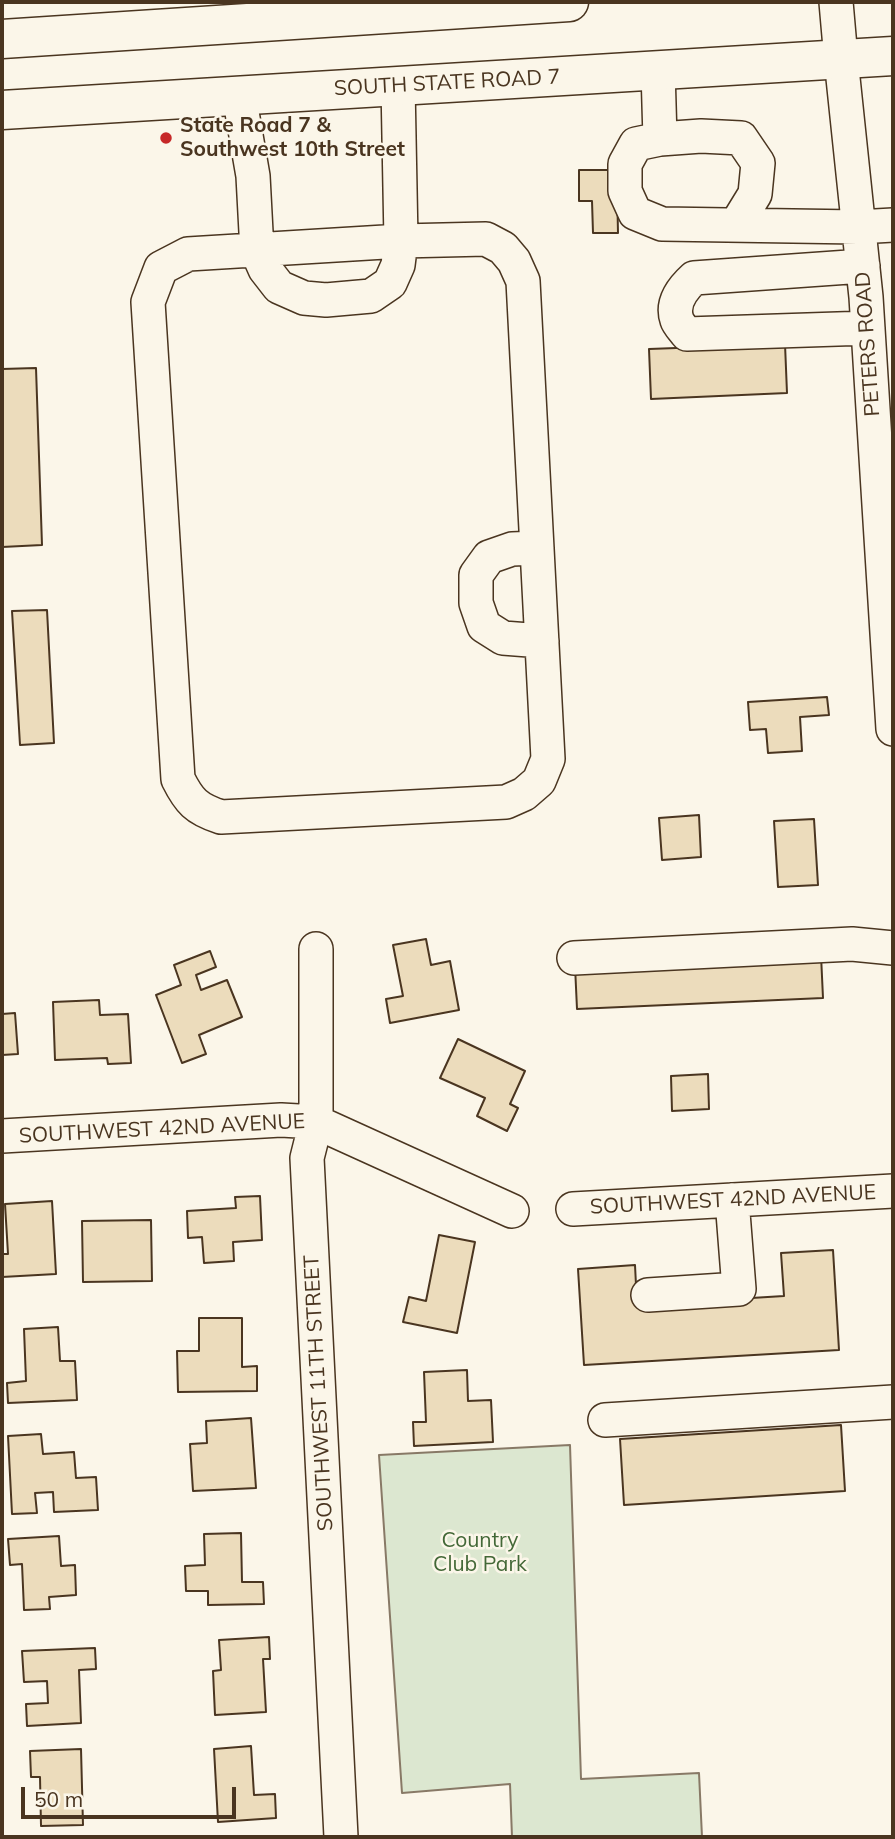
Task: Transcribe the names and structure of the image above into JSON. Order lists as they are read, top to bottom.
{
  "streets": {
    "main road": ["SOUTH STATE ROAD 7"],
    "street": ["PETERS ROAD", "SOUTHWEST 42ND AVENUE", "SOUTHWEST 11TH STREET"]
  },
  "crossings": [
    ["SOUTH STATE ROAD 7", "PETERS ROAD"],
    ["SOUTHWEST 42ND AVENUE", "SOUTHWEST 11TH STREET"]
  ],
  "parks": ["Country Club Park"],
  "places": ["State Road 7 & Southwest 10th Street"],
  "scale_bar": "50 m"
}
